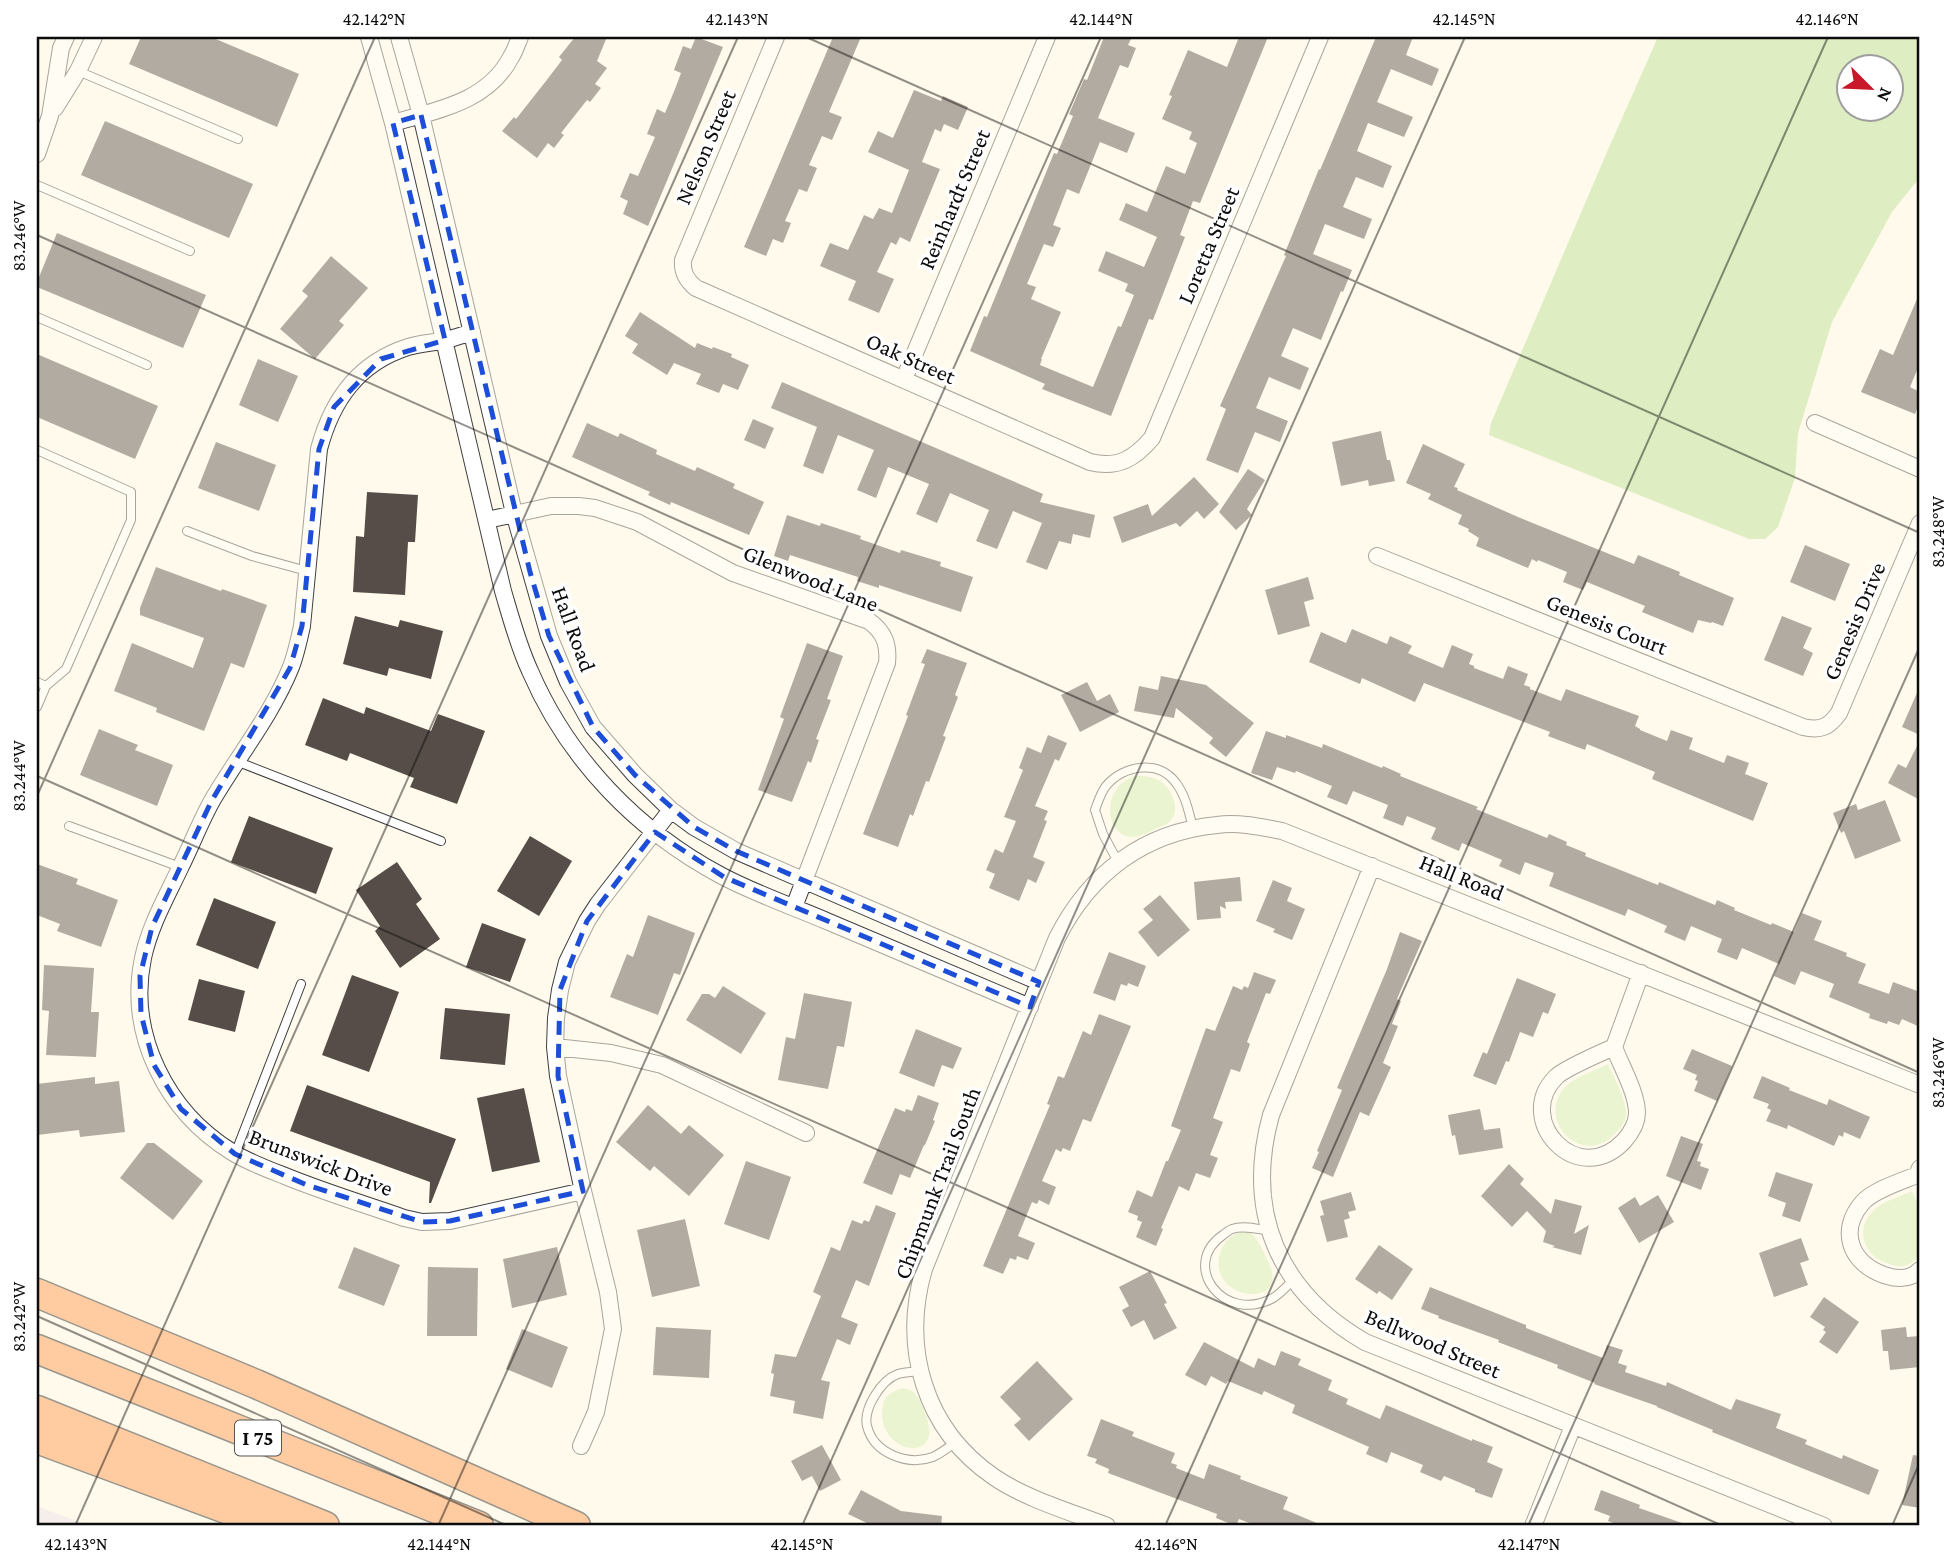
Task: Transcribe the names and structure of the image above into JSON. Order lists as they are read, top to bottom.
{
  "streets": {
    "highway": ["I 75"],
    "street": [
      "Nelson Street",
      "Reinhardt Street",
      "Loretta Street",
      "Oak Street",
      "Glenwood Lane",
      "Genesis Drive",
      "Genesis Court",
      "Hall Road",
      "Brunswick Drive",
      "Chipmunk Trail South",
      "Bellwood Street"
    ]
  },
  "crossings": [
    ["Nelson Street", "Oak Street"],
    ["Reinhardt Street", "Oak Street"],
    ["Loretta Street", "Oak Street"],
    ["Glenwood Lane", "Hall Road"],
    ["Genesis Drive", "Genesis Court"],
    ["Hall Road", "Chipmunk Trail South"],
    ["Hall Road", "Bellwood Street"]
  ],
  "north": "bottom right",
  "coordinates": [
    "42.142°N",
    "42.143°N",
    "42.144°N",
    "42.145°N",
    "42.146°N",
    "83.246°W",
    "83.248°W",
    "83.244°W",
    "83.242°W",
    "42.147°N"
  ]
}
